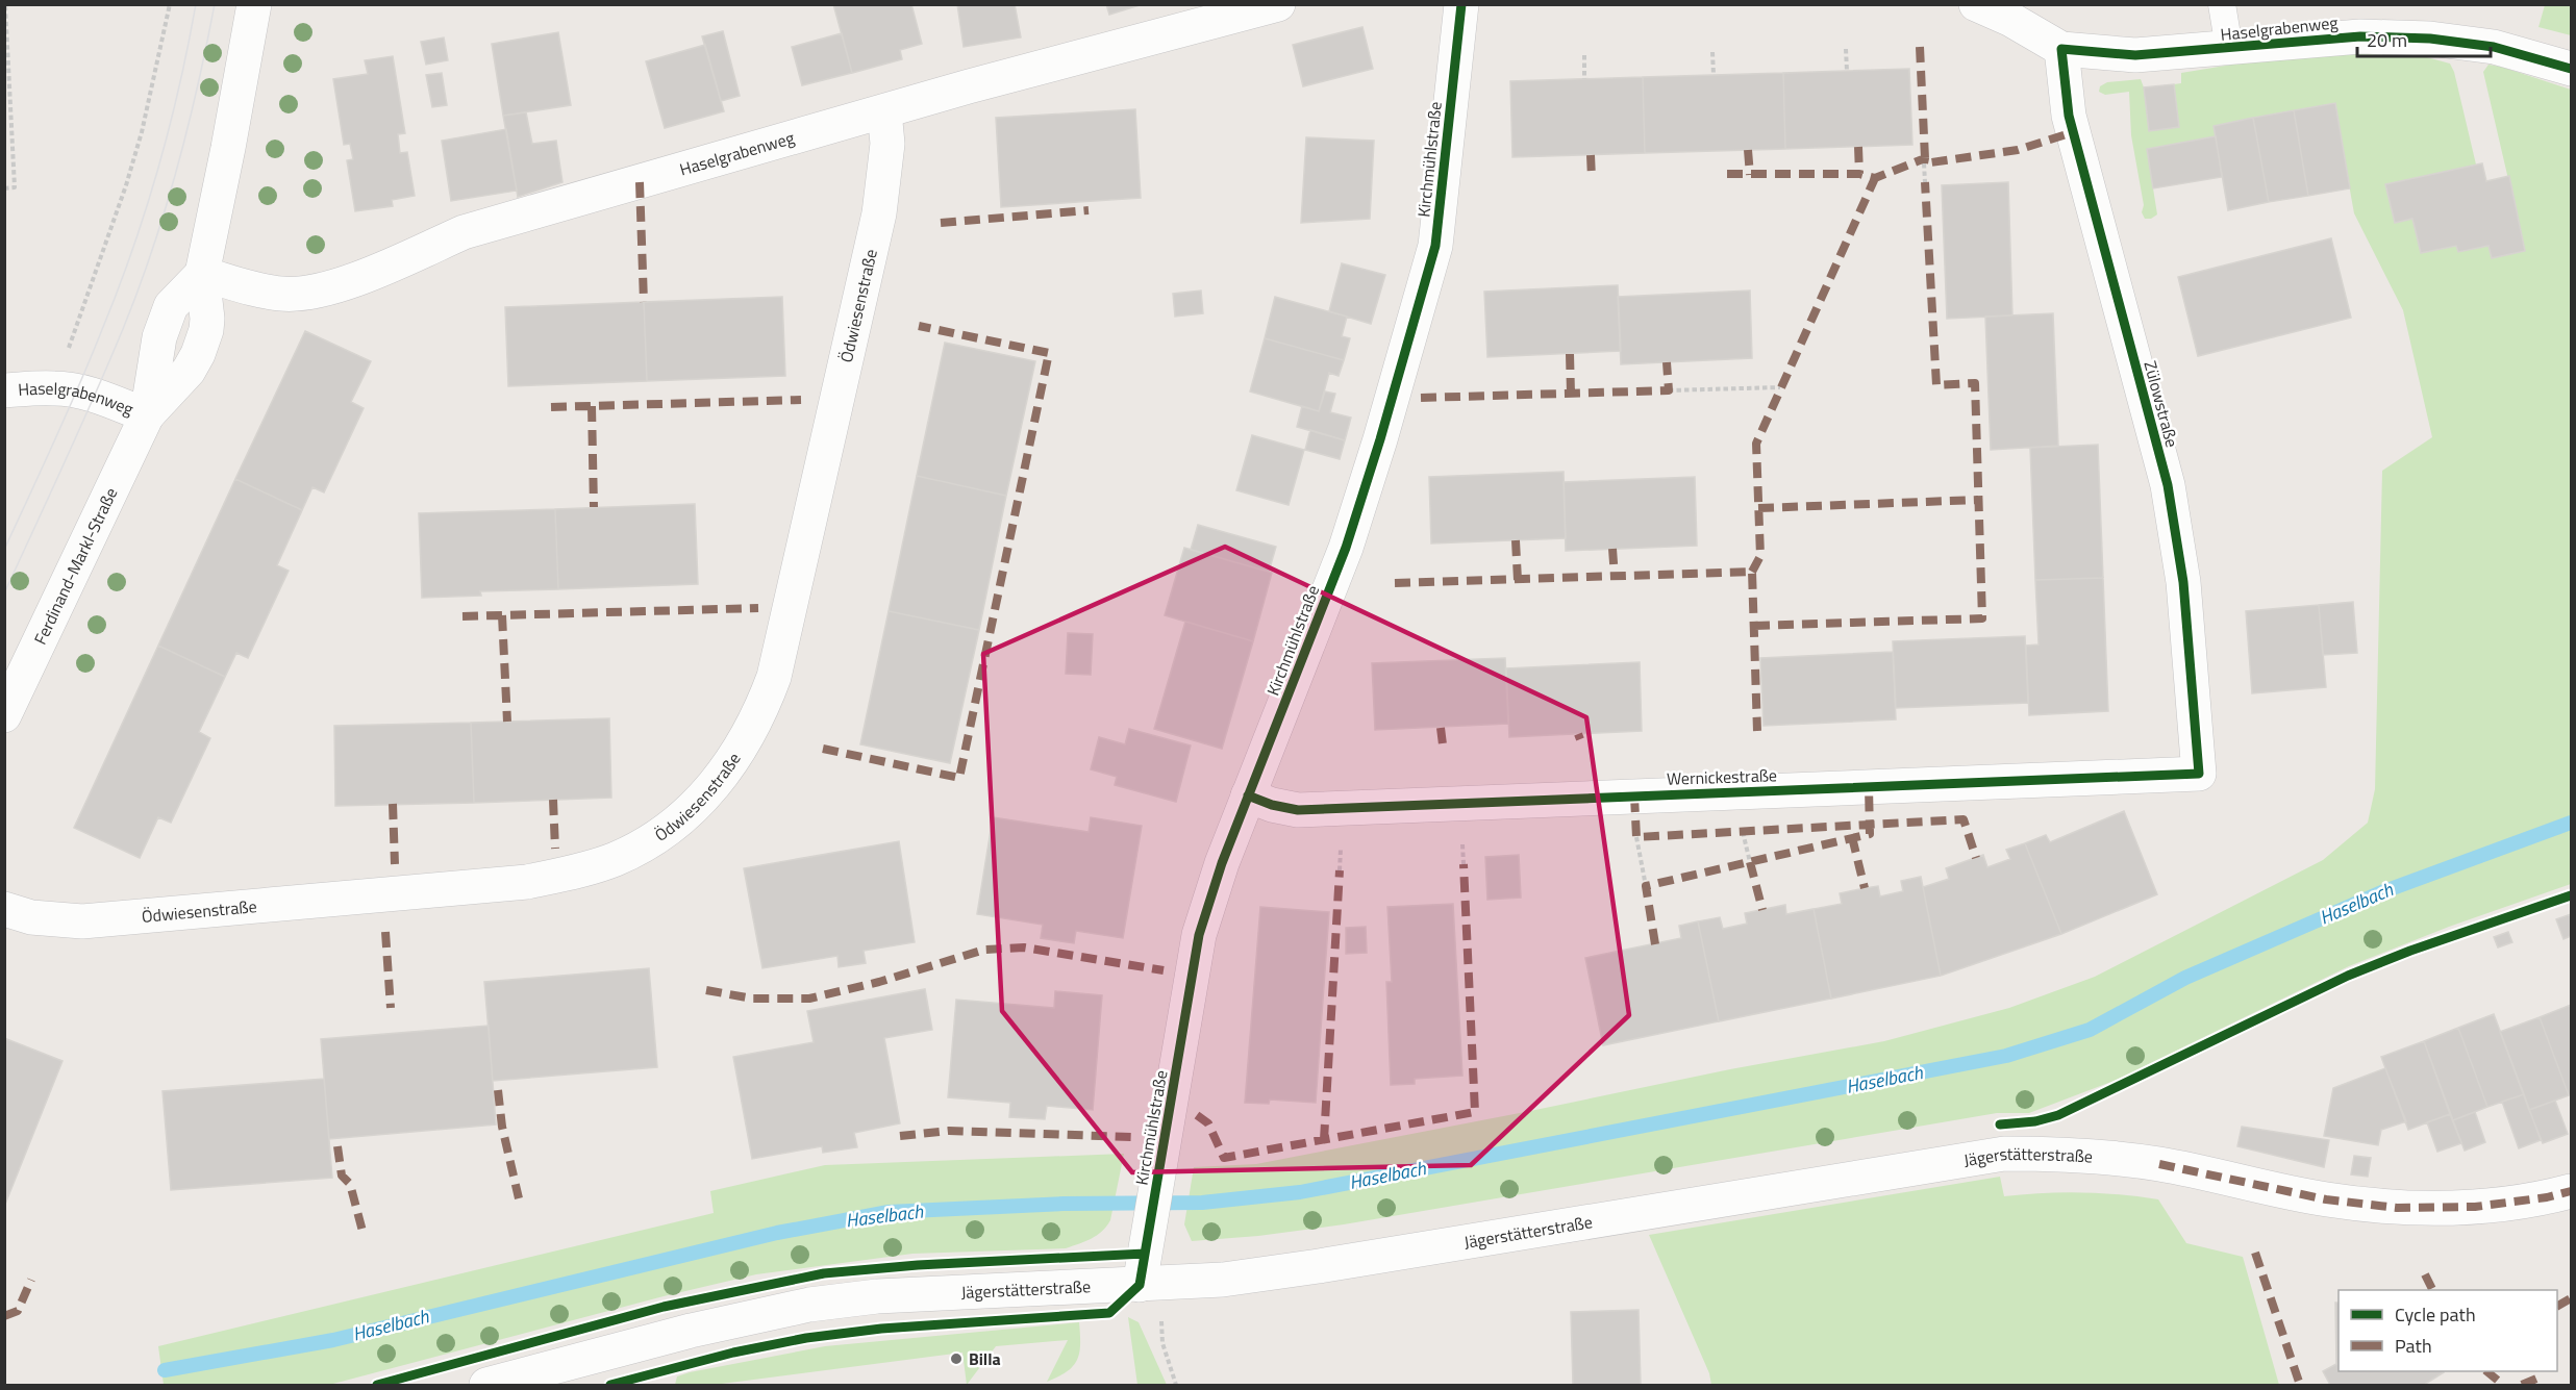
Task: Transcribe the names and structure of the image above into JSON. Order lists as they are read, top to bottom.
{
  "streets": {
    "street": [
      "Haselgrabenweg",
      "Kirchmühlstraße",
      "Ödwiesenstraße",
      "Zülowstraße",
      "Ferdinand-Markl-Straße",
      "Wernickestraße",
      "Jägerstätterstraße"
    ]
  },
  "crossings": [
    ["Haselgrabenweg", "Ödwiesenstraße"],
    ["Haselgrabenweg", "Zülowstraße"],
    ["Haselgrabenweg", "Ferdinand-Markl-Straße"],
    ["Kirchmühlstraße", "Wernickestraße"],
    ["Kirchmühlstraße", "Jägerstätterstraße"],
    ["Zülowstraße", "Wernickestraße"]
  ],
  "water": ["Haselbach"],
  "places": ["Billa"],
  "legend": ["Cycle path", "Path"],
  "scale_bar": "20 m"
}
